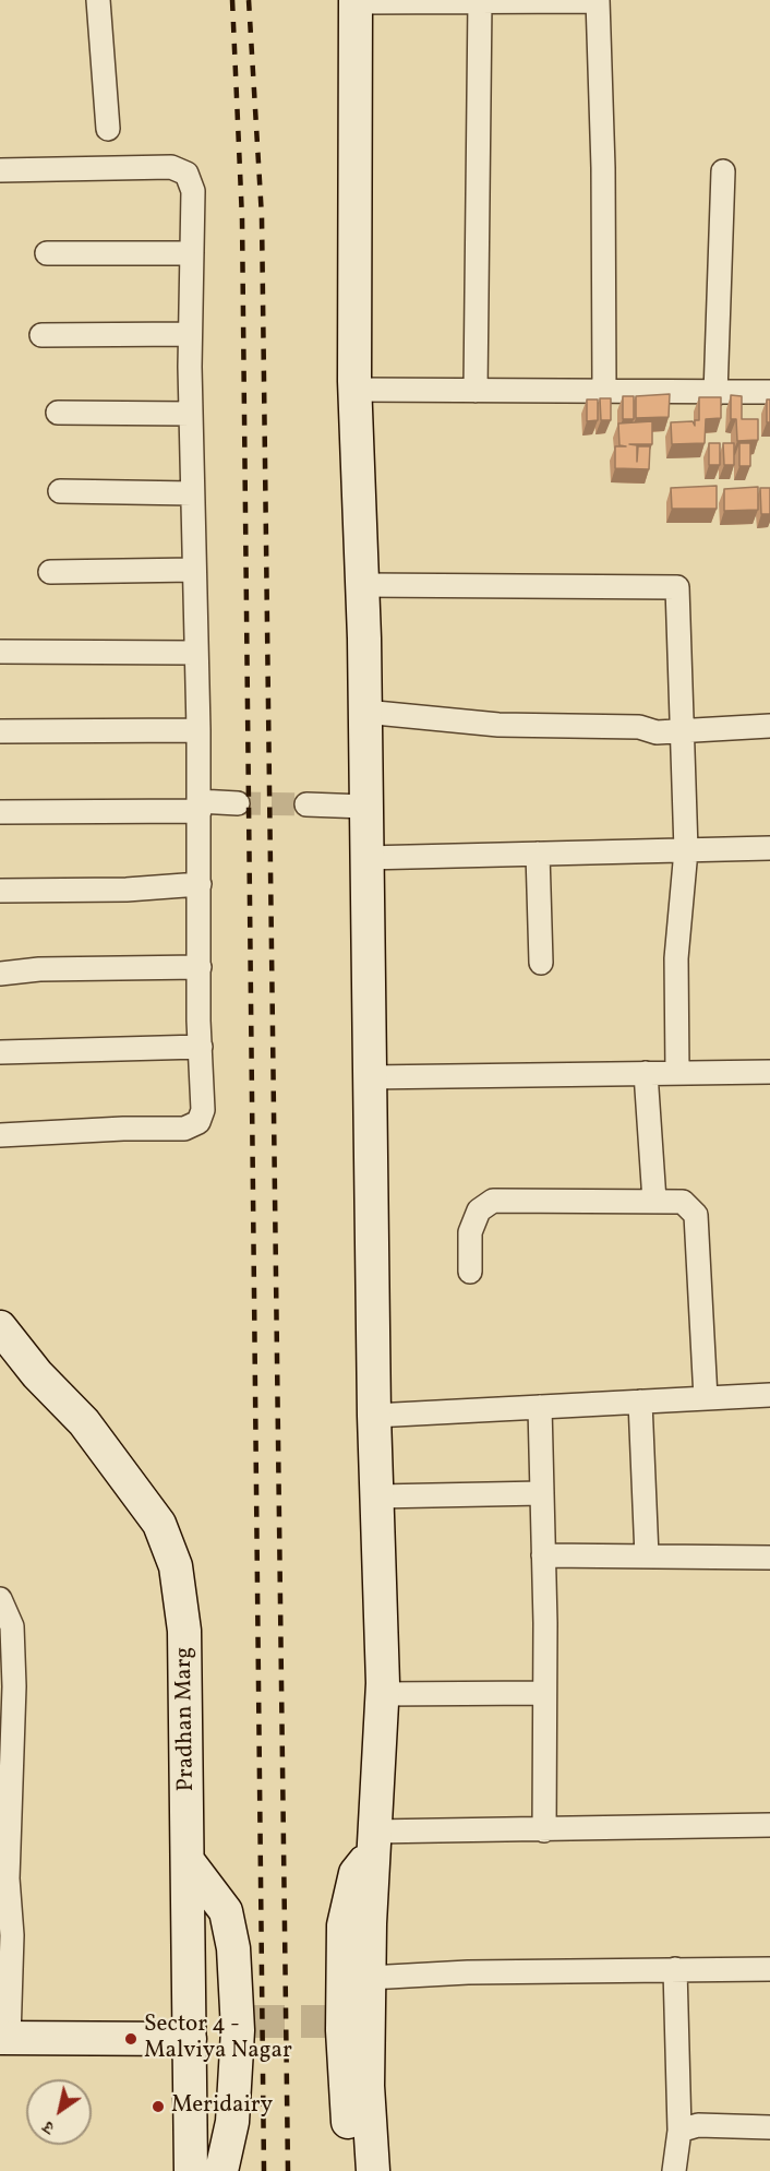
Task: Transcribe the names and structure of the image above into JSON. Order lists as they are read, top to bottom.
{
  "streets": {
    "street": ["Pradhan Marg"]
  },
  "places": ["Sector 4 - Malviya Nagar", "Meridairy"],
  "north": "bottom left"
}
